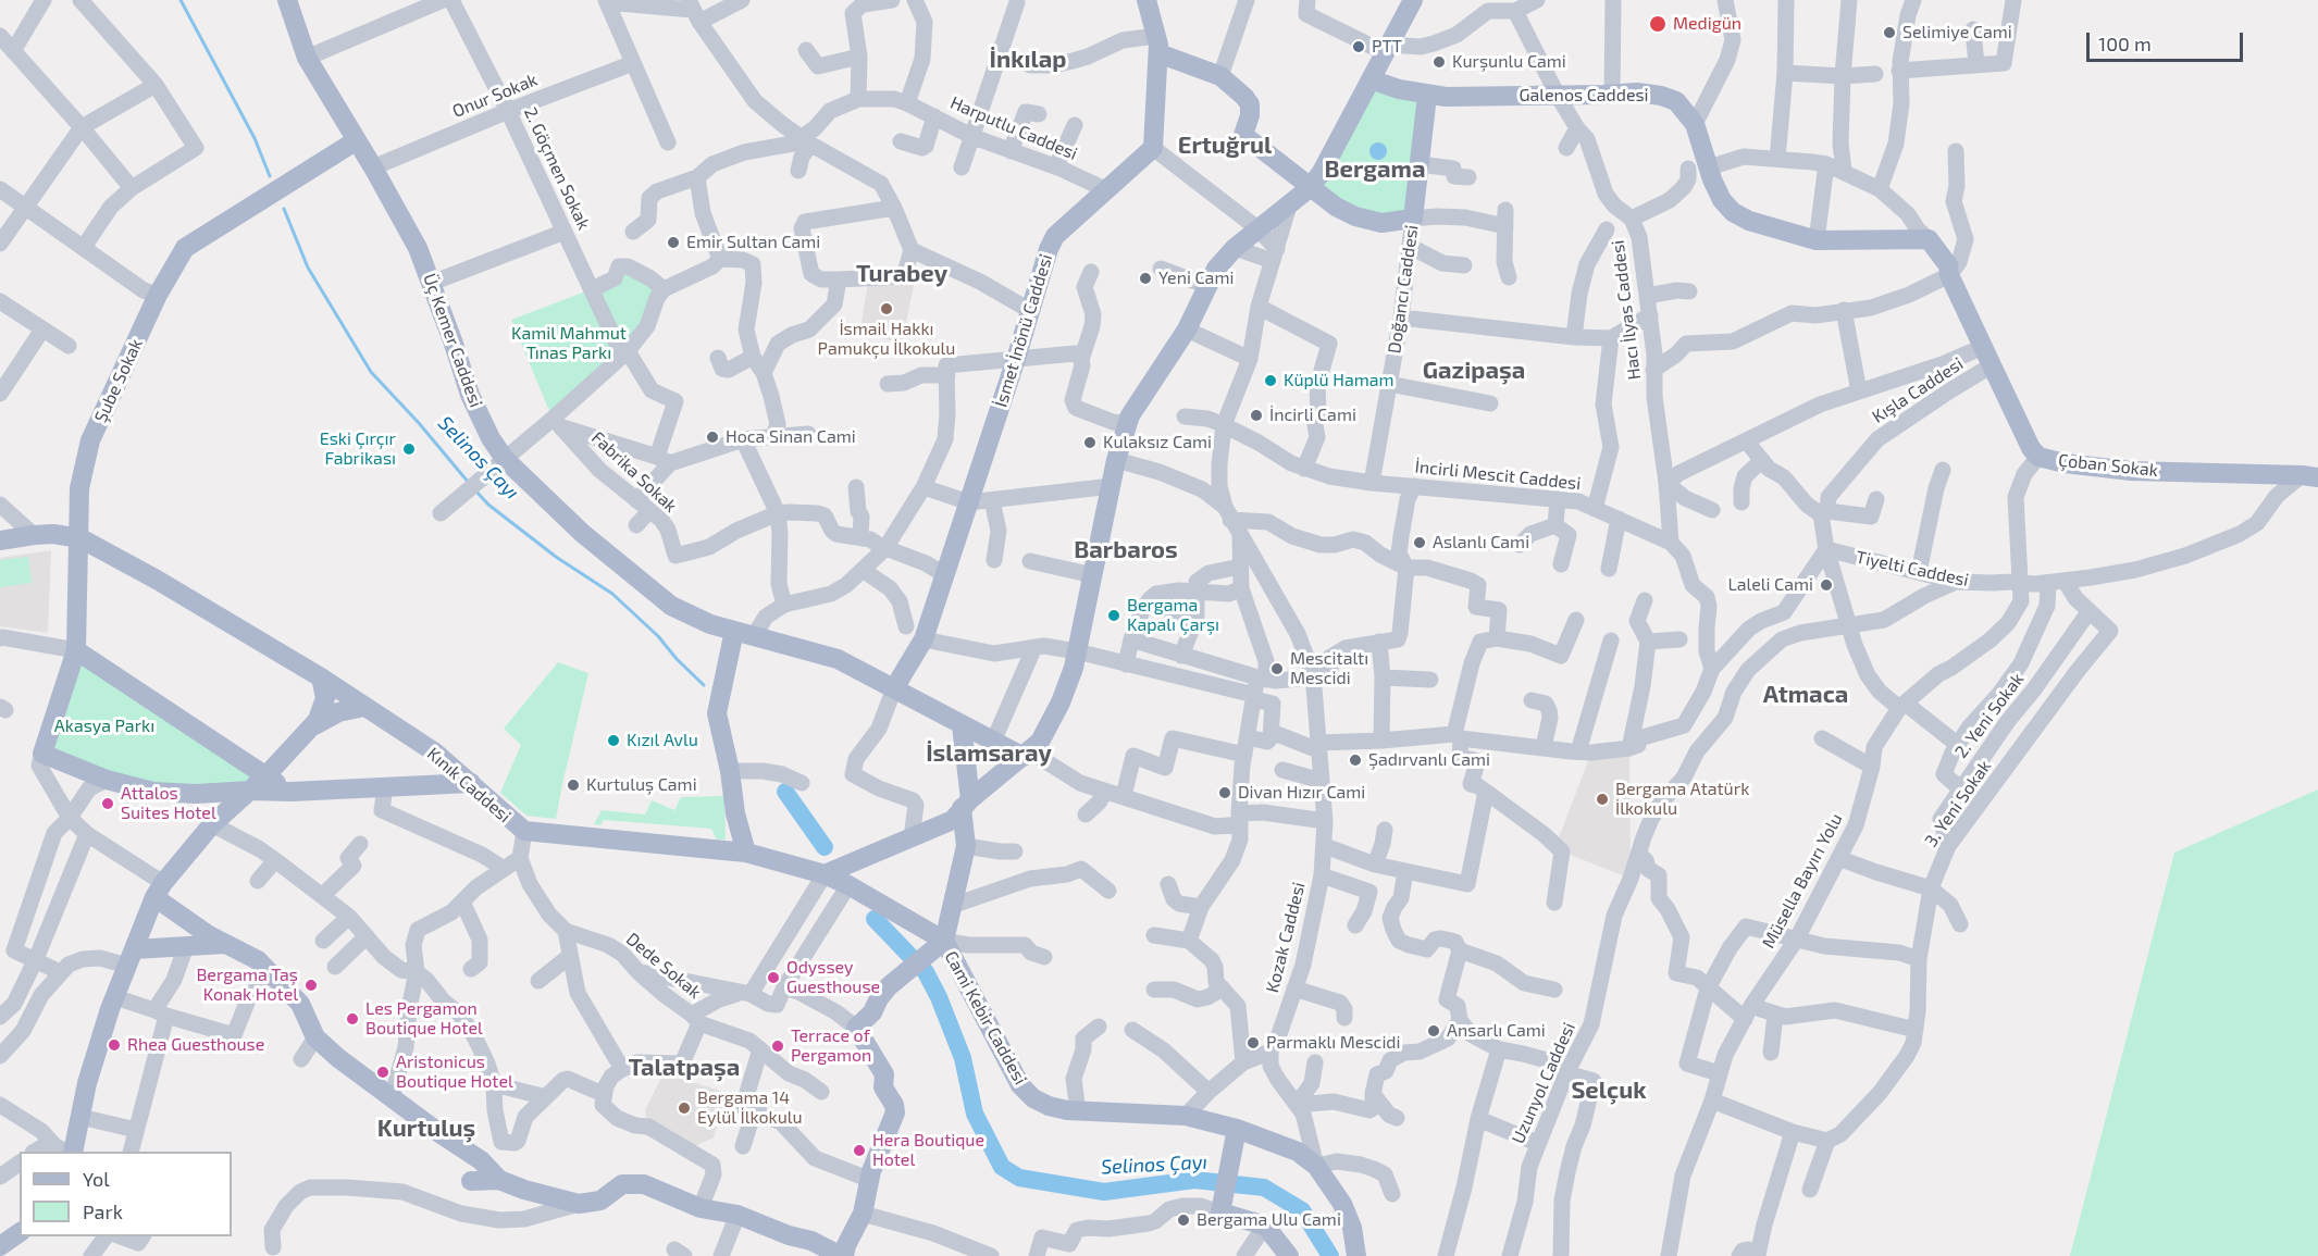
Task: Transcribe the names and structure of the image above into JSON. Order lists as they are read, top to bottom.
{
  "streets": {
    "main road": [
      "Galenos Caddesi",
      "Doğancı Caddesi",
      "İsmet İnönü Caddesi",
      "Üç Kemer Caddesi",
      "Şube Sokak",
      "Çoban Sokak",
      "Kınık Caddesi",
      "Cami Kebir Caddesi"
    ],
    "street": [
      "Onur Sokak",
      "Harputlu Caddesi",
      "2. Göçmen Sokak",
      "Hacı İlyas Caddesi",
      "Kışla Caddesi",
      "Fabrika Sokak",
      "İncirli Mescit Caddesi",
      "Tiyelti Caddesi",
      "2. Yeni Sokak",
      "3. Yeni Sokak",
      "Müsella Bayırı Yolu",
      "Kozak Caddesi",
      "Dede Sokak",
      "Uzunyol Caddesi"
    ]
  },
  "crossings": [
    ["Onur Sokak", "2. Göçmen Sokak"],
    ["Onur Sokak", "Üç Kemer Caddesi"],
    ["Galenos Caddesi", "Doğancı Caddesi"],
    ["Galenos Caddesi", "Hacı İlyas Caddesi"],
    ["Galenos Caddesi", "Çoban Sokak"],
    ["Harputlu Caddesi", "İsmet İnönü Caddesi"],
    ["Doğancı Caddesi", "İncirli Mescit Caddesi"],
    ["Hacı İlyas Caddesi", "İncirli Mescit Caddesi"],
    ["İsmet İnönü Caddesi", "Üç Kemer Caddesi"],
    ["Üç Kemer Caddesi", "Şube Sokak"],
    ["Şube Sokak", "Kınık Caddesi"],
    ["Kışla Caddesi", "Çoban Sokak"],
    ["Çoban Sokak", "Tiyelti Caddesi"],
    ["Çoban Sokak", "Müsella Bayırı Yolu"],
    ["Tiyelti Caddesi", "Müsella Bayırı Yolu"],
    ["2. Yeni Sokak", "3. Yeni Sokak"],
    ["Kınık Caddesi", "Cami Kebir Caddesi"]
  ],
  "districts": [
    "İnkılap",
    "Ertuğrul",
    "Bergama",
    "Turabey",
    "Gazipaşa",
    "Barbaros",
    "Atmaca",
    "İslamsaray",
    "Talatpaşa",
    "Selçuk",
    "Kurtuluş"
  ],
  "water": ["Selinos Çayı"],
  "parks": ["Kamil Mahmut Tınas Parkı", "Akasya Parkı"],
  "places": [
    "Medigün",
    "Selimiye Cami",
    "PTT",
    "Kurşunlu Cami",
    "Emir Sultan Cami",
    "Yeni Cami",
    "İsmail Hakkı Pamukçu İlkokulu",
    "Küplü Hamam",
    "İncirli Cami",
    "Hoca Sinan Cami",
    "Kulaksız Cami",
    "Eski Çırçır Fabrikası",
    "Aslanlı Cami",
    "Laleli Cami",
    "Bergama Kapalı Çarşı",
    "Mescitaltı Mescidi",
    "Kızıl Avlu",
    "Şadırvanlı Cami",
    "Kurtuluş Cami",
    "Divan Hızır Cami",
    "Bergama Atatürk İlkokulu",
    "Attalos Suites Hotel",
    "Odyssey Guesthouse",
    "Bergama Taş Konak Hotel",
    "Les Pergamon Boutique Hotel",
    "Ansarlı Cami",
    "Parmaklı Mescidi",
    "Rhea Guesthouse",
    "Terrace of Pergamon",
    "Aristonicus Boutique Hotel",
    "Bergama 14 Eylül İlkokulu",
    "Hera Boutique Hotel",
    "Bergama Ulu Cami"
  ],
  "legend": ["Yol", "Park"],
  "scale_bar": "100 m"
}
